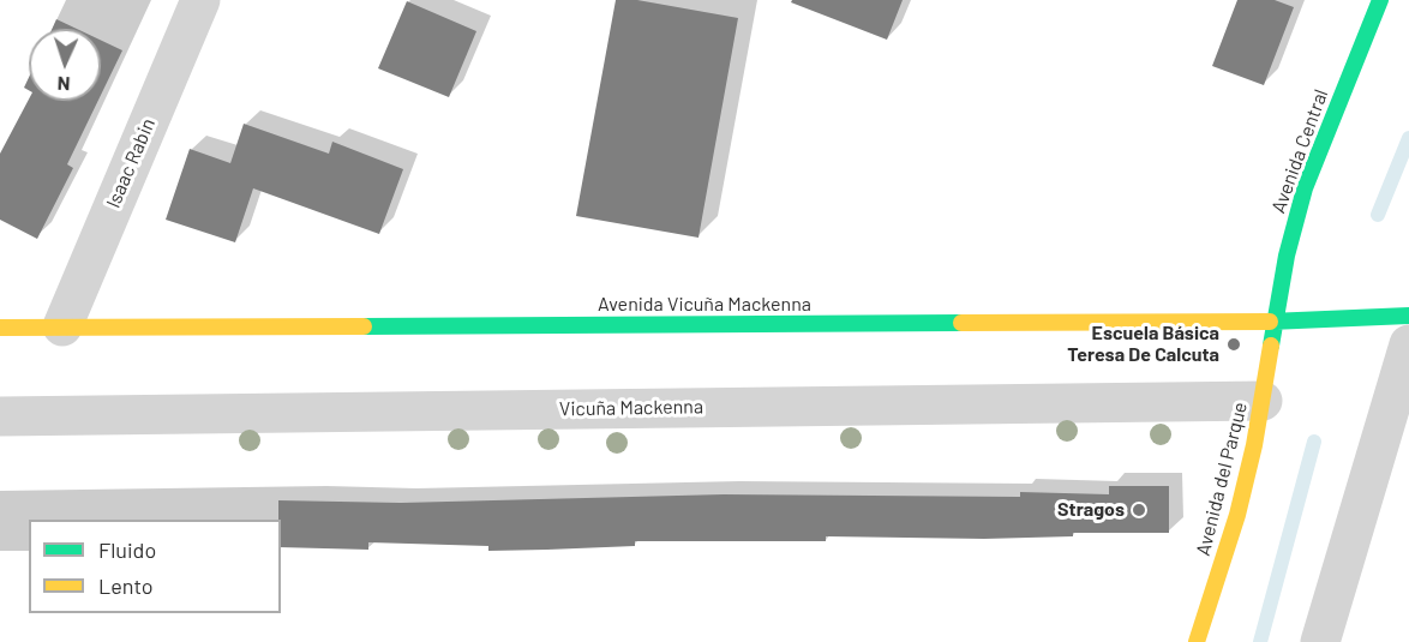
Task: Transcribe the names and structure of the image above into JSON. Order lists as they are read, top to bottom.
{
  "streets": {
    "main road": ["Avenida Central", "Avenida Vicuña Mackenna", "Avenida del Parque"],
    "street": ["Isaac Rabin", "Vicuña Mackenna"]
  },
  "crossings": [
    ["Avenida Central", "Avenida Vicuña Mackenna"],
    ["Avenida Central", "Avenida del Parque"],
    ["Isaac Rabin", "Avenida Vicuña Mackenna"],
    ["Avenida Vicuña Mackenna", "Avenida del Parque"],
    ["Vicuña Mackenna", "Avenida del Parque"]
  ],
  "places": ["Escuela Básica Teresa De Calcuta", "Stragos"],
  "legend": ["Fluido", "Lento"],
  "north": "bottom"
}
